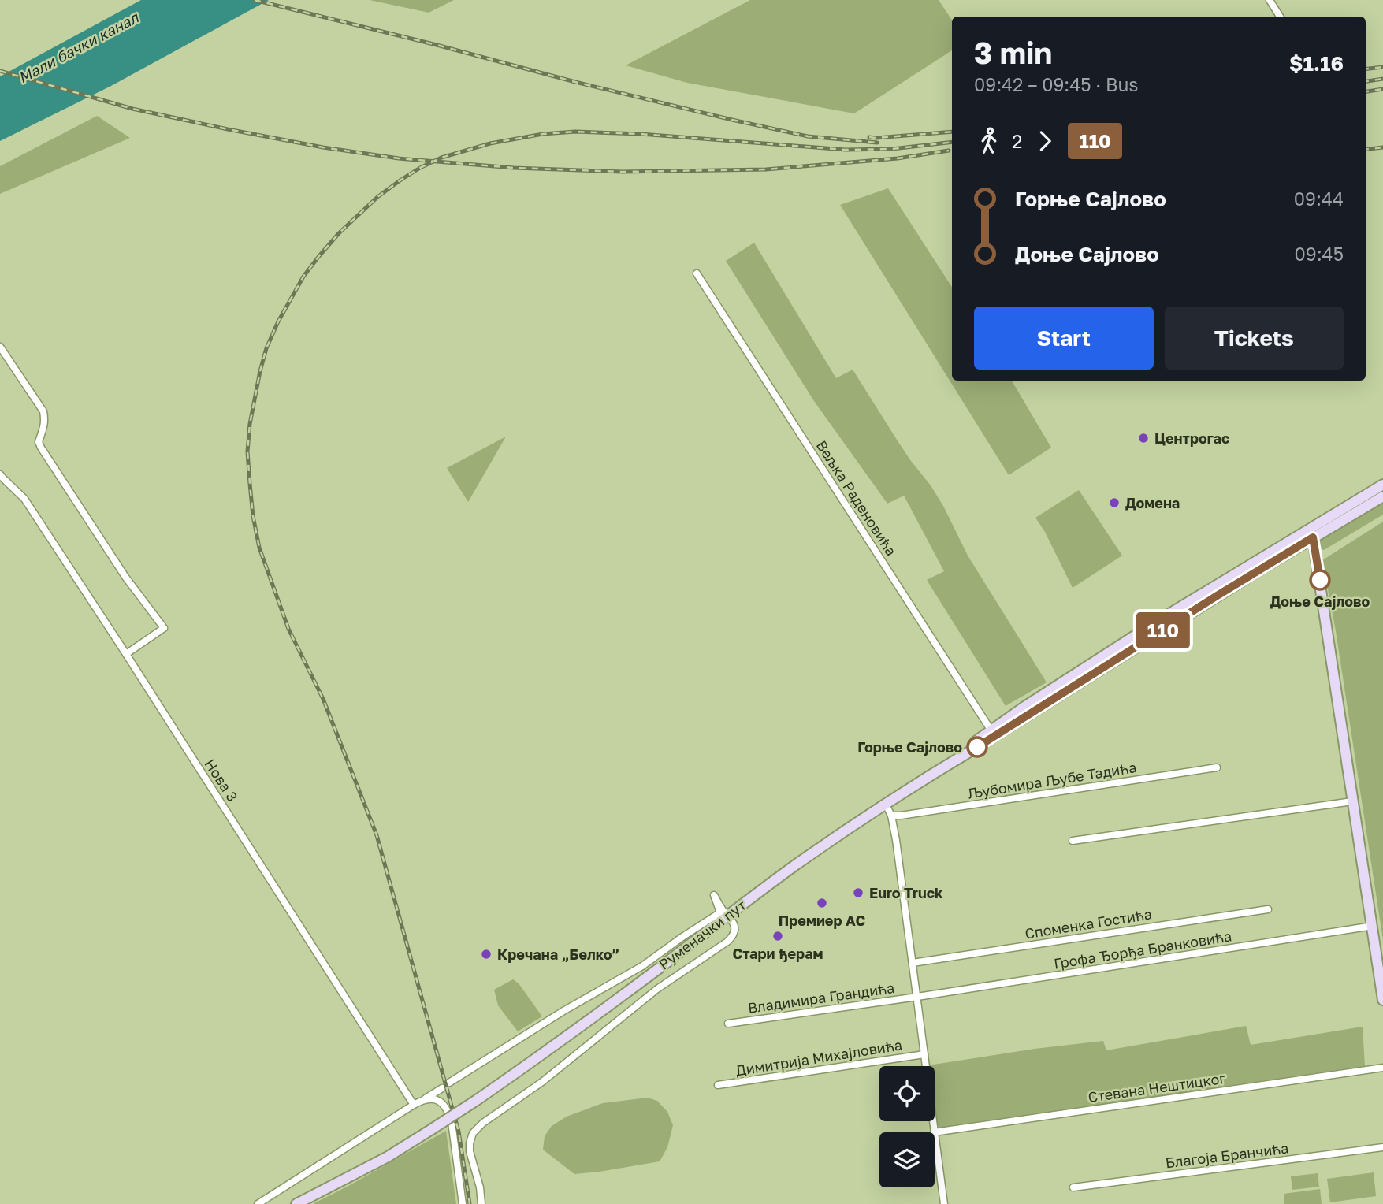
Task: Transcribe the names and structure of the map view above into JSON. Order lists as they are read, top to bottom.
{
  "streets": {
    "main road": ["Руменачки пут"],
    "street": [
      "Вељка Раденовића",
      "Нова 3",
      "Љубомира Љубе Тадића",
      "Споменка Гостића",
      "Грофа Ђорђа Бранковића",
      "Владимира Грандића",
      "Димитрија Михајловића",
      "Стевана Нештицког",
      "Благоја Бранчића"
    ]
  },
  "crossings": [
    ["Вељка Раденовића", "Руменачки пут"],
    ["Грофа Ђорђа Бранковића", "Владимира Грандића"]
  ],
  "water": ["Мали бачки канал"],
  "places": [
    "Центрогас",
    "Домена",
    "Доње Сајлово",
    "Горње Сајлово",
    "Euro Truck",
    "Премиер АС",
    "Стари ђерам",
    "Кречана „Белко”"
  ],
  "lines": ["bus line 110"],
  "page": {
    "on_map": "110",
    "heading": ["3 min", "09:42 – 09:45 · Bus", "$1.16"],
    "legs": ["2", "110"],
    "list": [
      {
        "name": "Горње Сајлово",
        "value": "09:44"
      },
      {
        "name": "Доње Сајлово",
        "value": "09:45"
      }
    ],
    "buttons": ["Start", "Tickets"]
  }
}
